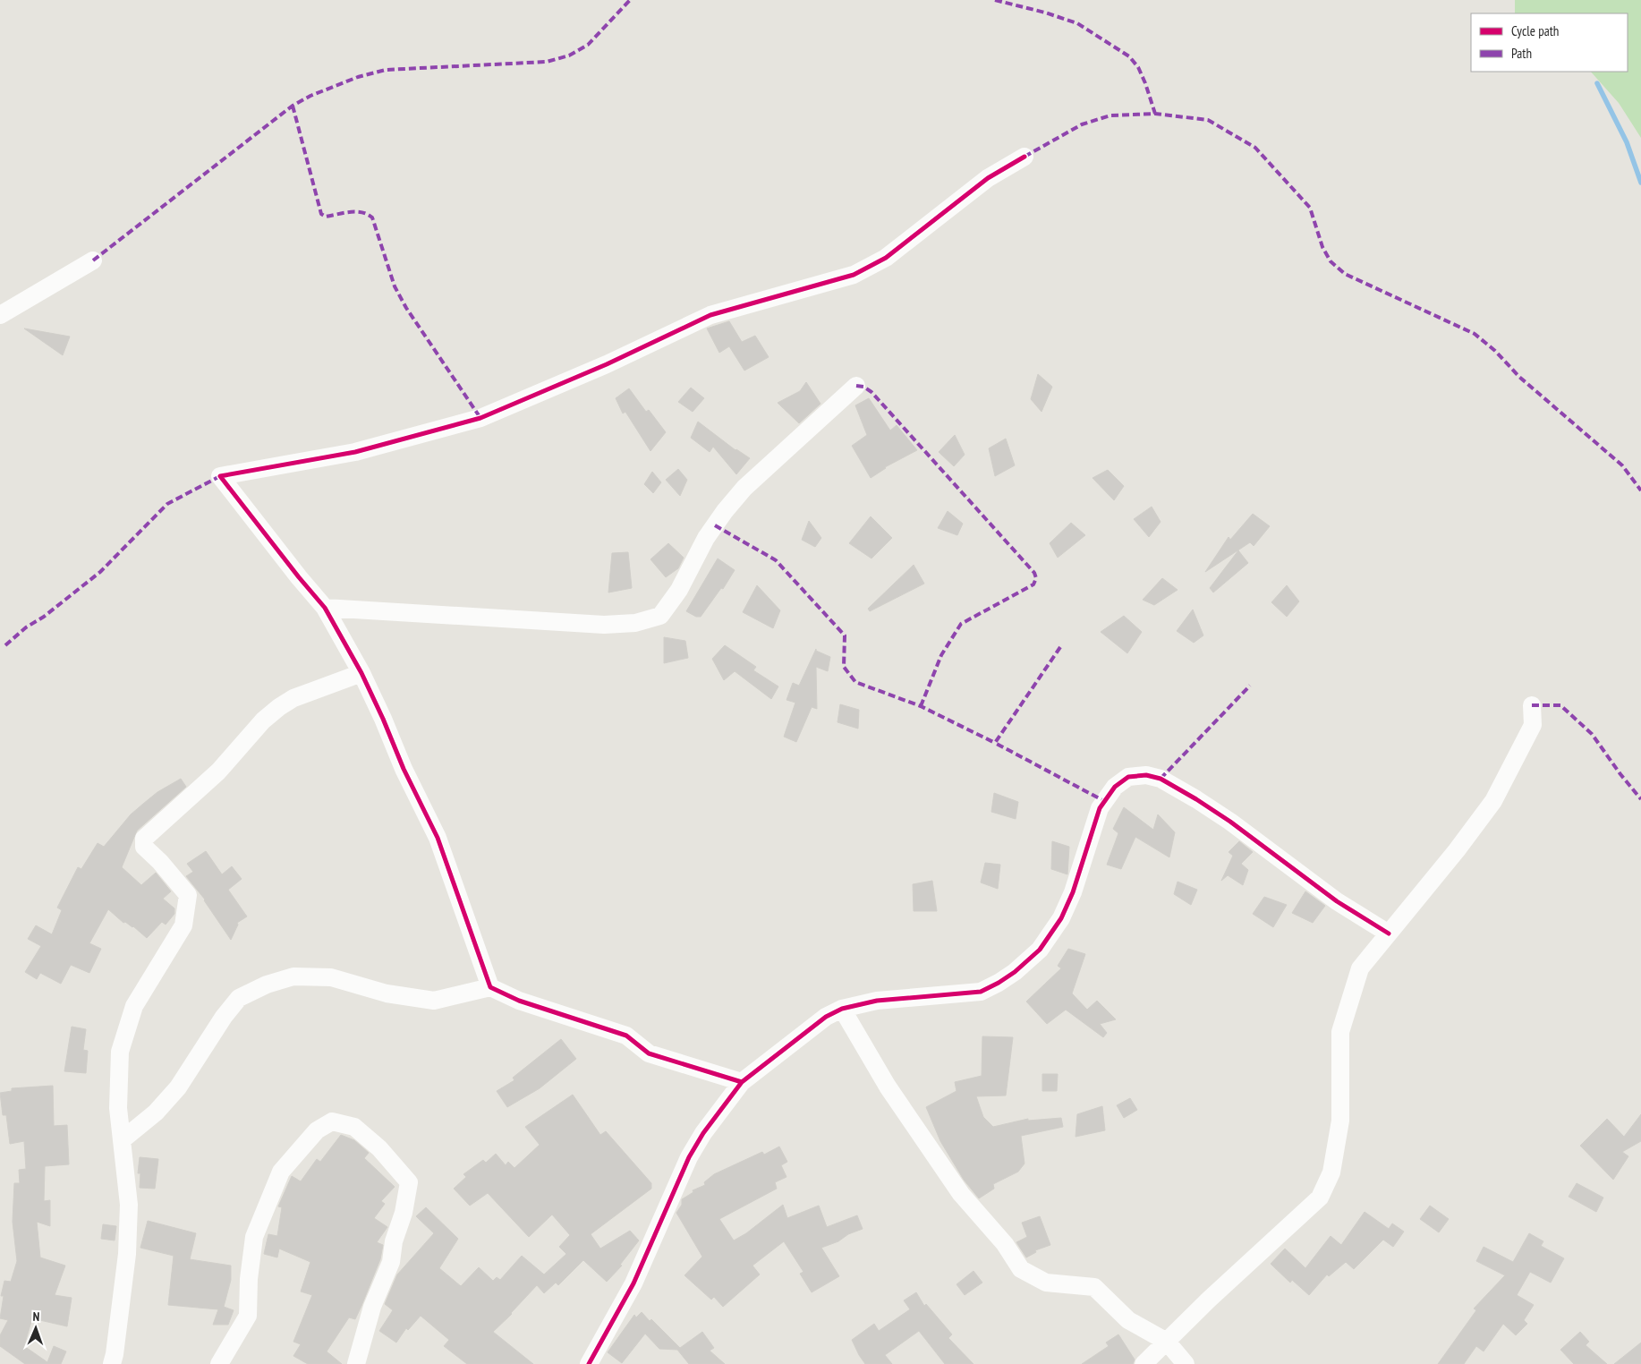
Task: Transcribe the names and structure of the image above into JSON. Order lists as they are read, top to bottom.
{
  "legend": ["Cycle path", "Path"],
  "north": "top"
}
